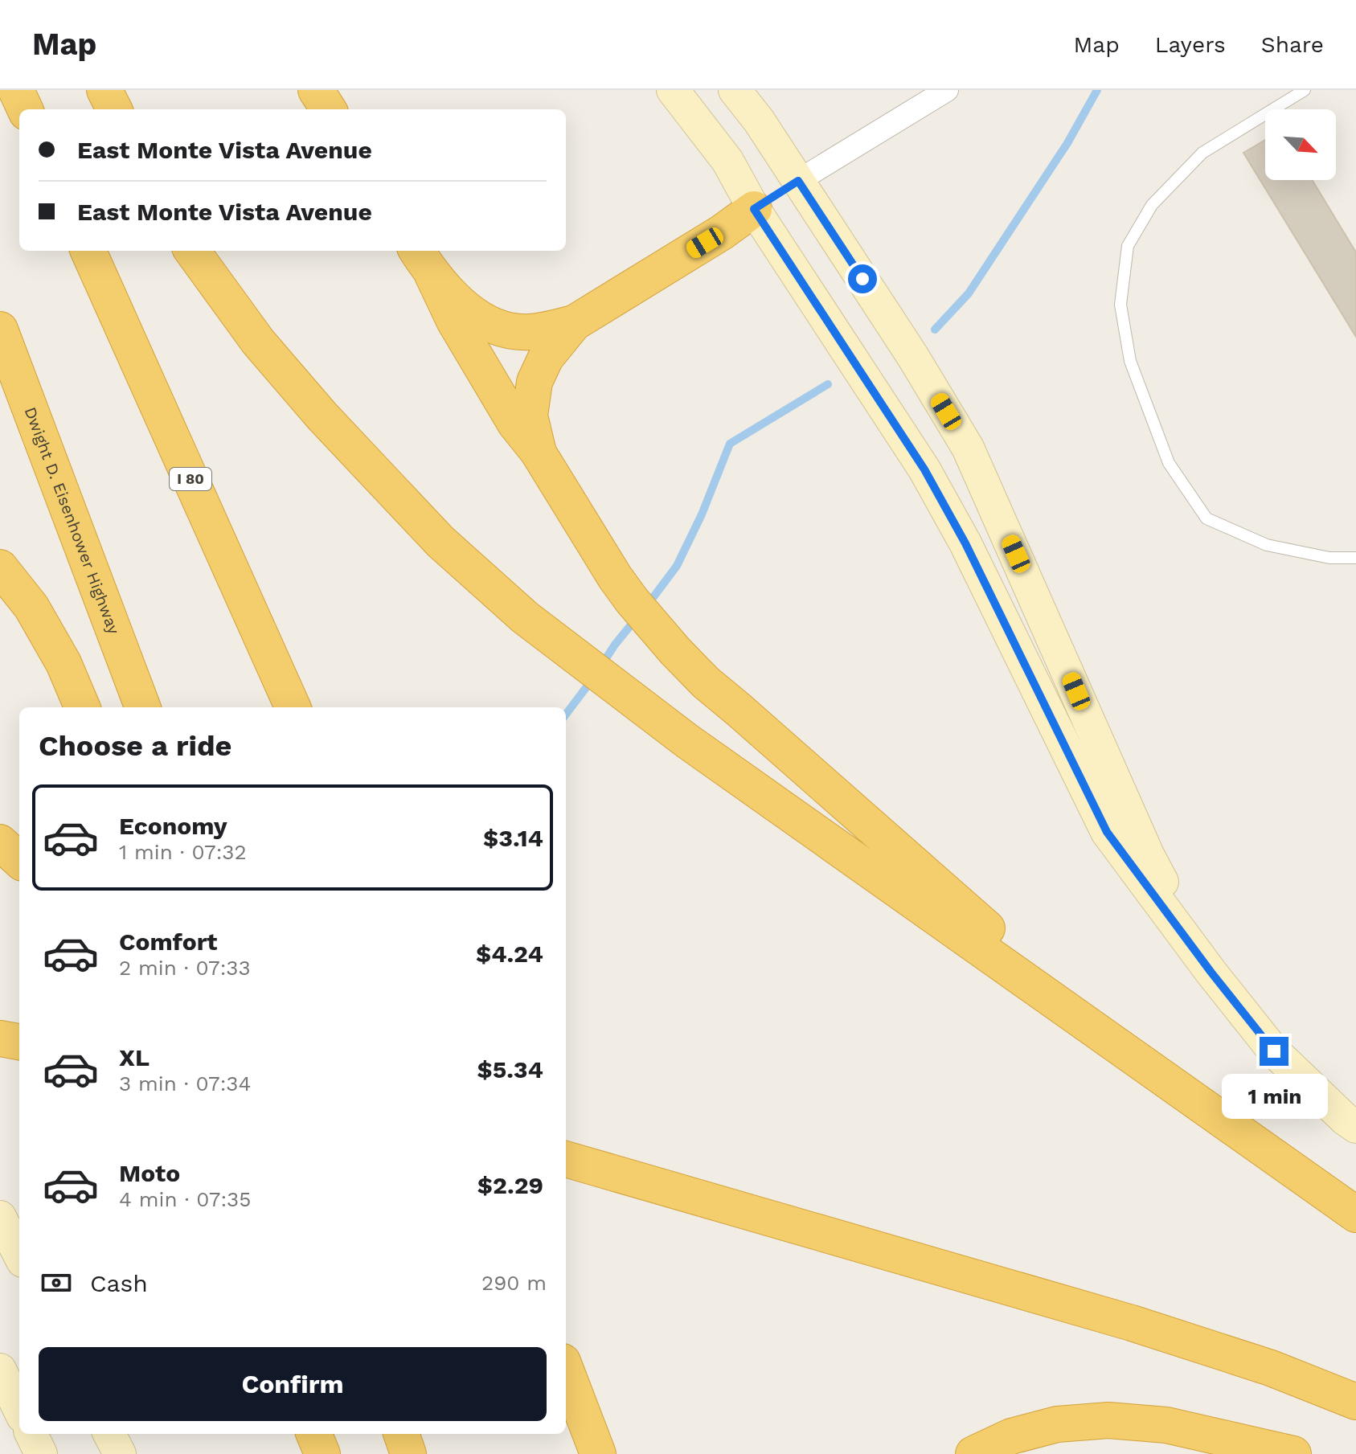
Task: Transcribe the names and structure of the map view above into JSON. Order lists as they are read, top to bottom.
{
  "streets": {
    "highway": ["I 80", "Dwight D. Eisenhower Highway"]
  },
  "north": "bottom right",
  "page": {
    "header": "Map",
    "nav": ["Map", "Layers", "Share"],
    "banner": ["East Monte Vista Avenue", "East Monte Vista Avenue"],
    "heading": "Choose a ride",
    "list": [
      {
        "name": "Economy",
        "note": "1 min · 07:32",
        "value": "$3.14"
      },
      {
        "name": "Comfort",
        "note": "2 min · 07:33",
        "value": "$4.24"
      },
      {
        "name": "XL",
        "note": "3 min · 07:34",
        "value": "$5.34"
      },
      {
        "name": "Moto",
        "note": "4 min · 07:35",
        "value": "$2.29"
      }
    ],
    "bubble": "1 min",
    "pay": ["Cash", "290 m"],
    "buttons": "Confirm"
  }
}
